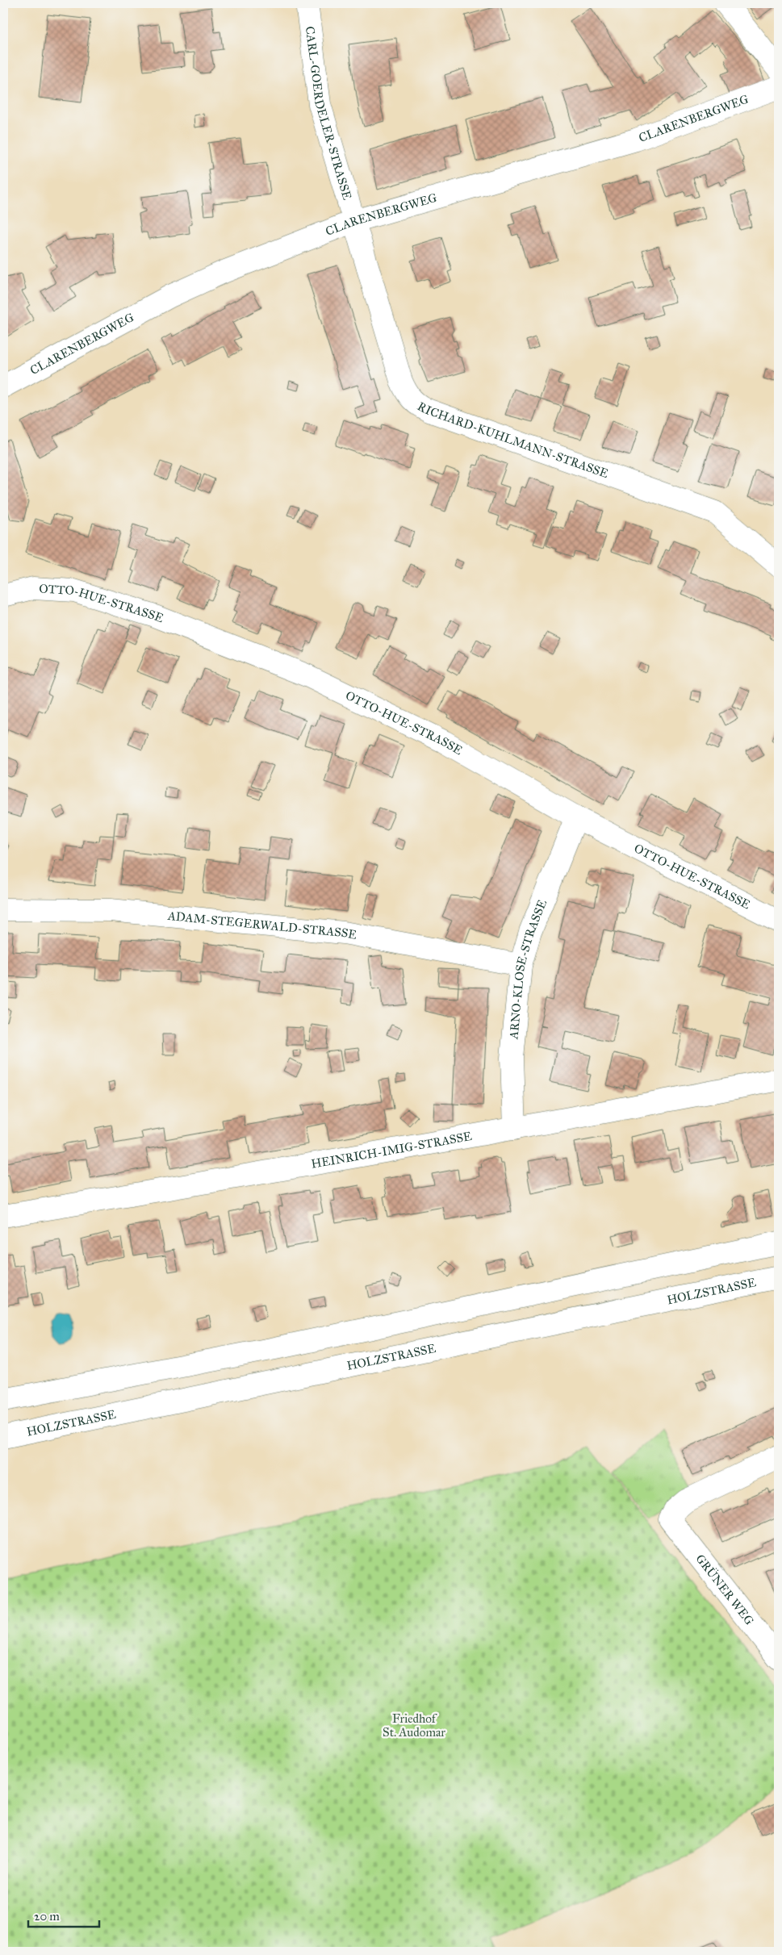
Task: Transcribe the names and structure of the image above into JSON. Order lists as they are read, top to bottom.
{
  "streets": {
    "street": [
      "CARL-GOERDELER-STRASSE",
      "CLARENBERGWEG",
      "RICHARD-KUHLMANN-STRASSE",
      "OTTO-HUE-STRASSE",
      "ADAM-STEGERWALD-STRASSE",
      "ARNO-KLOSE-STRASSE",
      "HEINRICH-IMIG-STRASSE",
      "HOLZSTRASSE",
      "GRÜNER WEG"
    ]
  },
  "crossings": [
    ["CARL-GOERDELER-STRASSE", "CLARENBERGWEG"],
    ["CARL-GOERDELER-STRASSE", "RICHARD-KUHLMANN-STRASSE"],
    ["CLARENBERGWEG", "RICHARD-KUHLMANN-STRASSE"],
    ["OTTO-HUE-STRASSE", "ARNO-KLOSE-STRASSE"],
    ["ADAM-STEGERWALD-STRASSE", "ARNO-KLOSE-STRASSE"],
    ["ARNO-KLOSE-STRASSE", "HEINRICH-IMIG-STRASSE"]
  ],
  "parks": ["Friedhof St. Audomar"],
  "scale_bar": "20 m"
}
